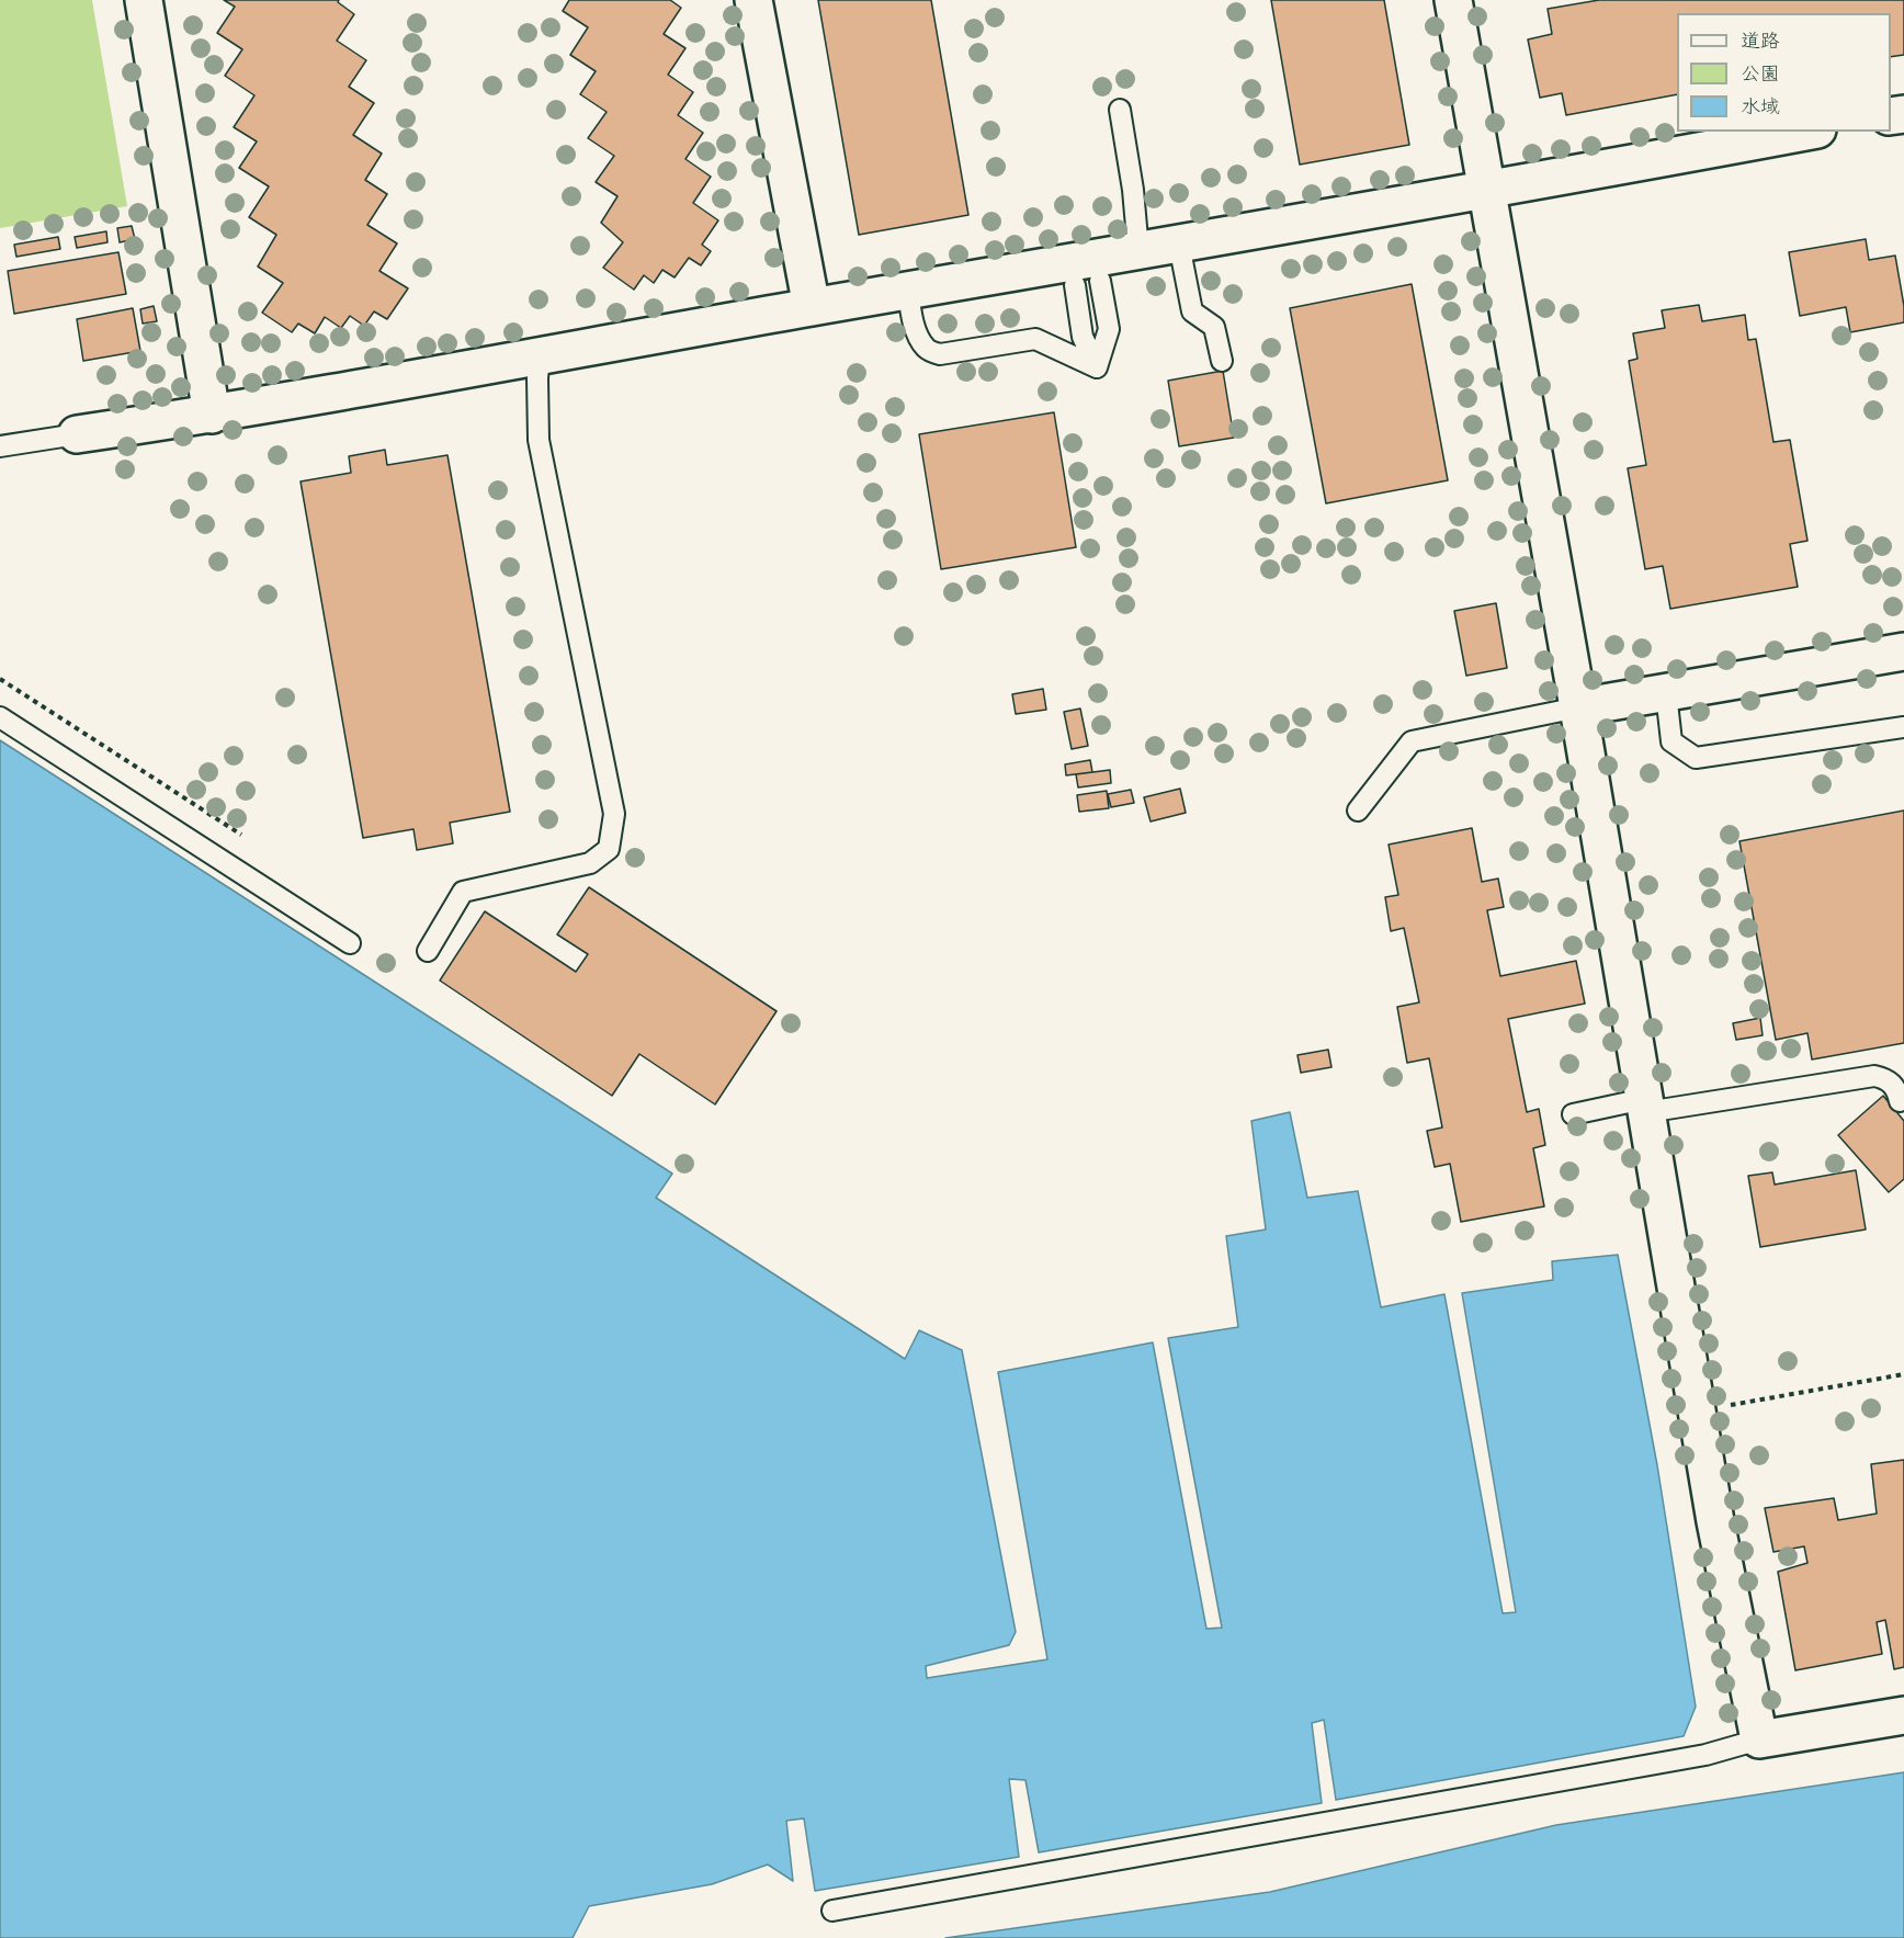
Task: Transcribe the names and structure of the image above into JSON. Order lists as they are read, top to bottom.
{
  "legend": ["道路", "公園", "水域"]
}
